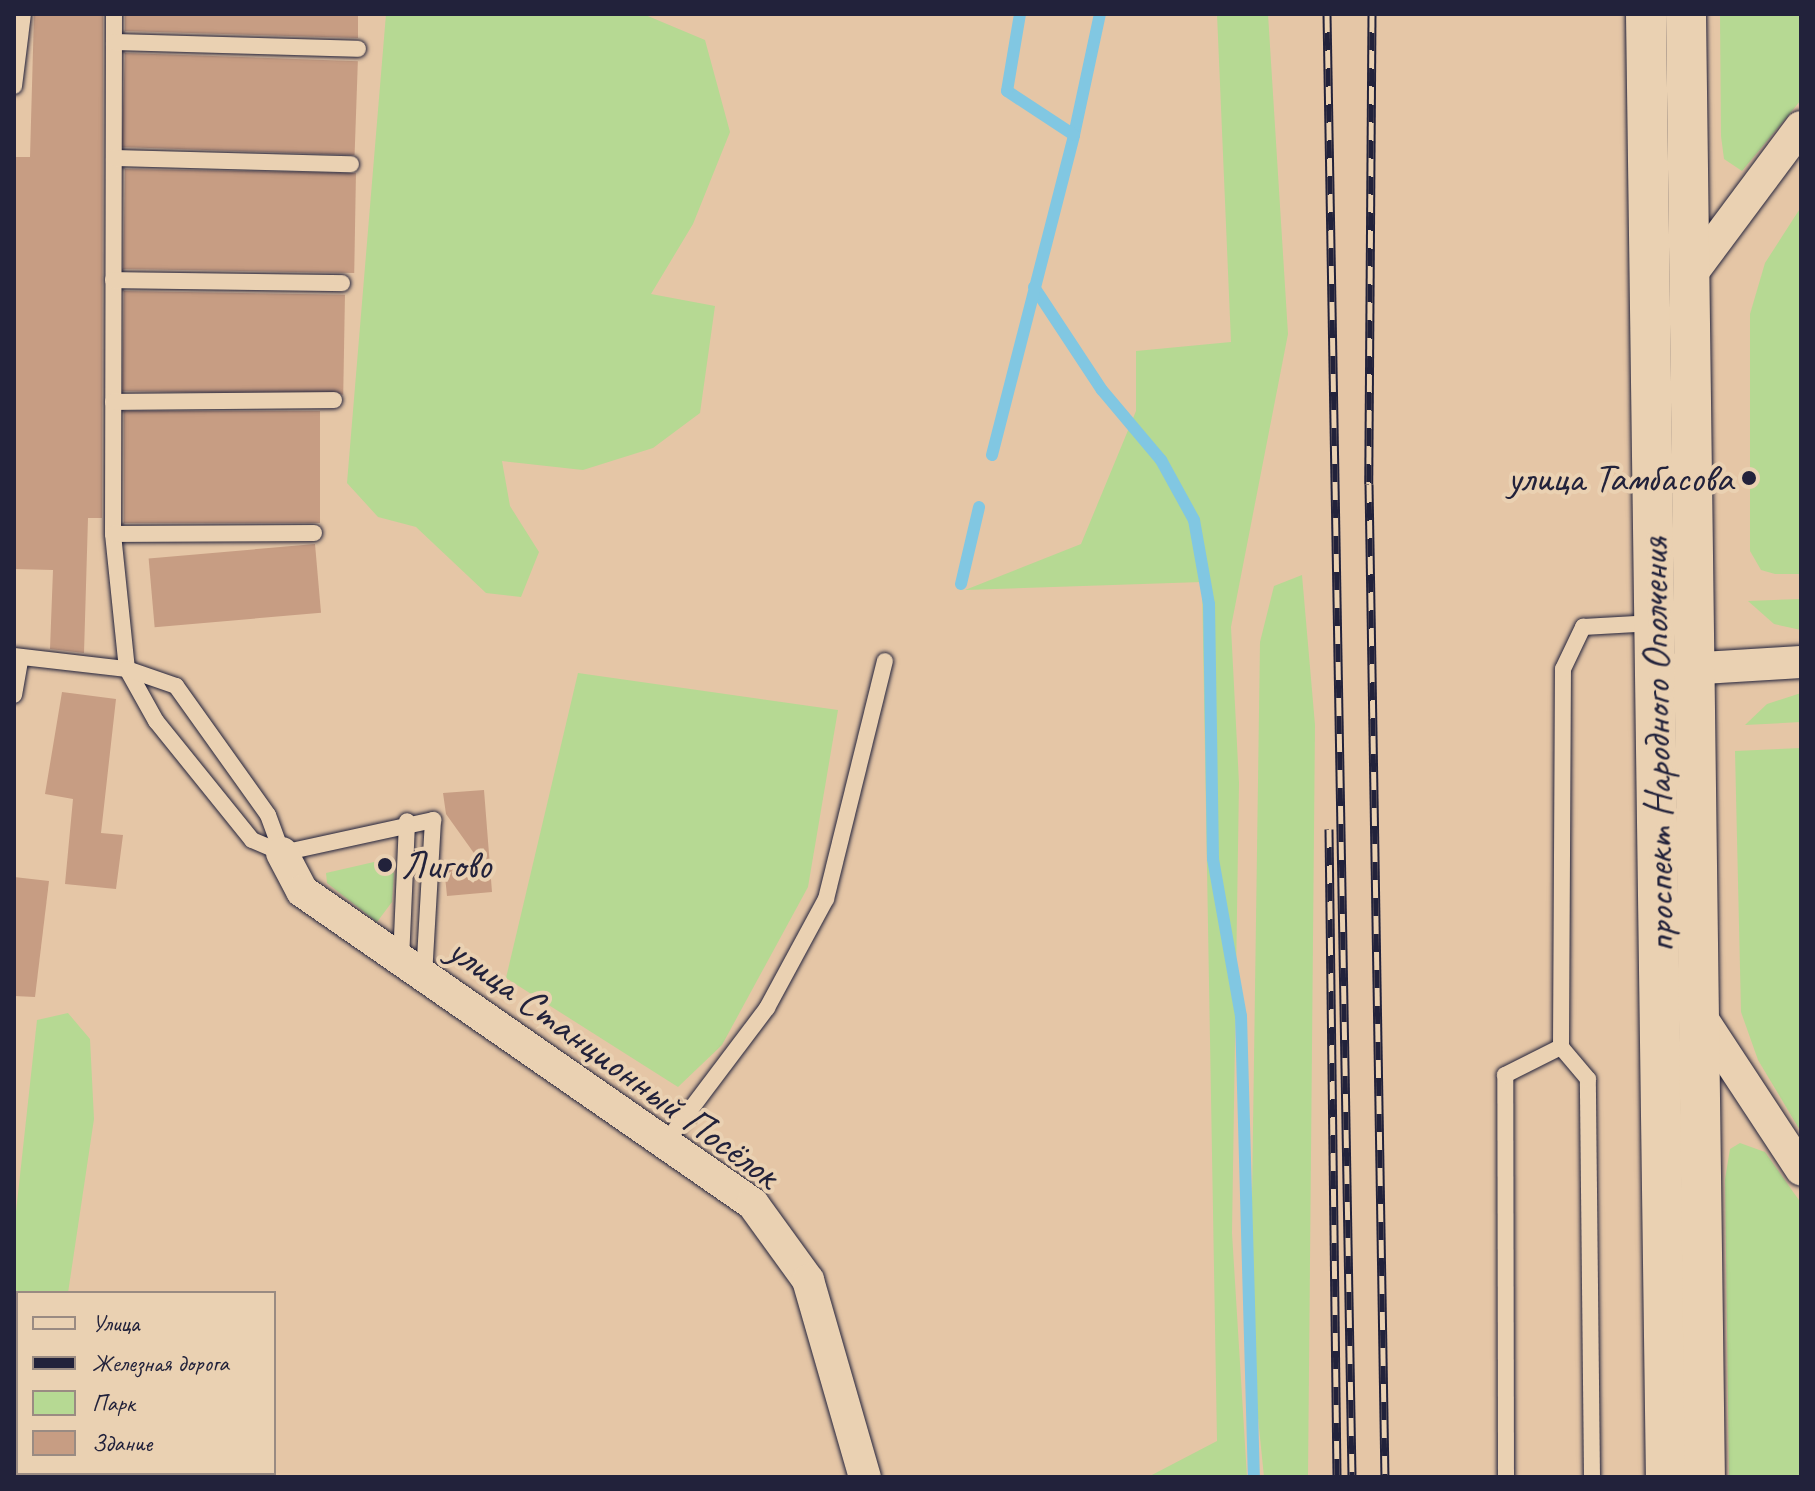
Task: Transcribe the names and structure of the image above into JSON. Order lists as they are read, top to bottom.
{
  "streets": {
    "street": ["проспект Народного Ополчения", "улица Станционный Посёлок"]
  },
  "places": ["улица Тамбасова", "Лигово"],
  "legend": [
    "Улица",
    "Железная дорога",
    "Парк",
    "Здание"
  ]
}
